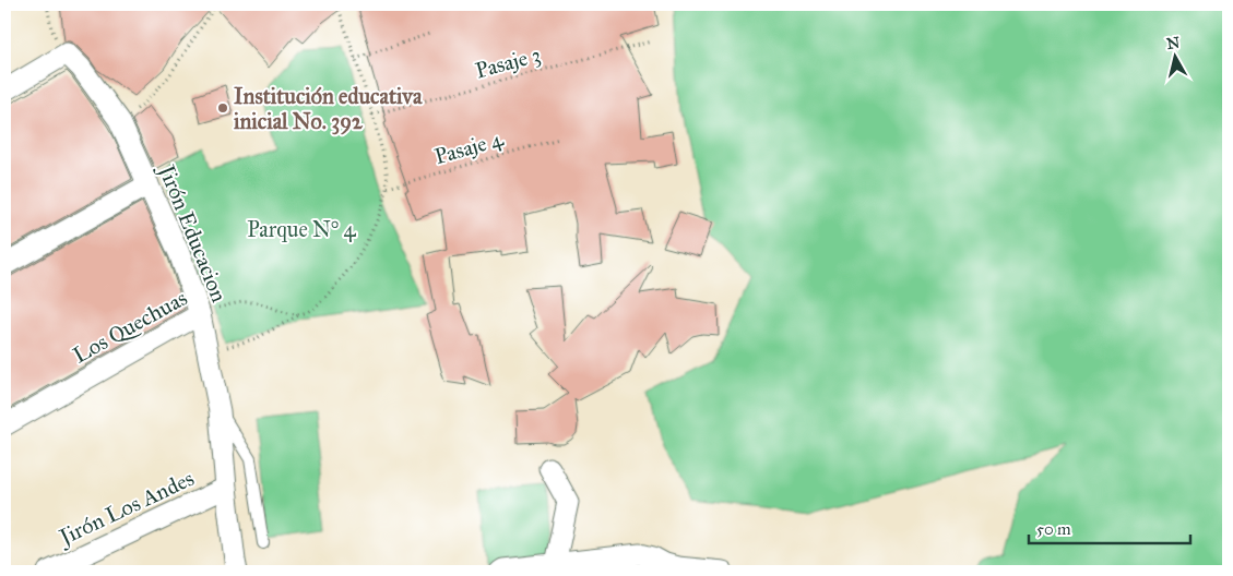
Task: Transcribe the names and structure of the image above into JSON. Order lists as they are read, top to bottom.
{
  "streets": {
    "street": ["Jirón Educacion", "Los Quechuas", "Jirón Los Andes"],
    "path": ["Pasaje 3", "Pasaje 4"]
  },
  "crossings": [
    ["Jirón Educacion", "Los Quechuas"],
    ["Jirón Educacion", "Jirón Los Andes"]
  ],
  "parks": ["Parque N° 4"],
  "places": ["Institución educativa inicial No. 392"],
  "scale_bar": "50 m",
  "north": "top"
}
